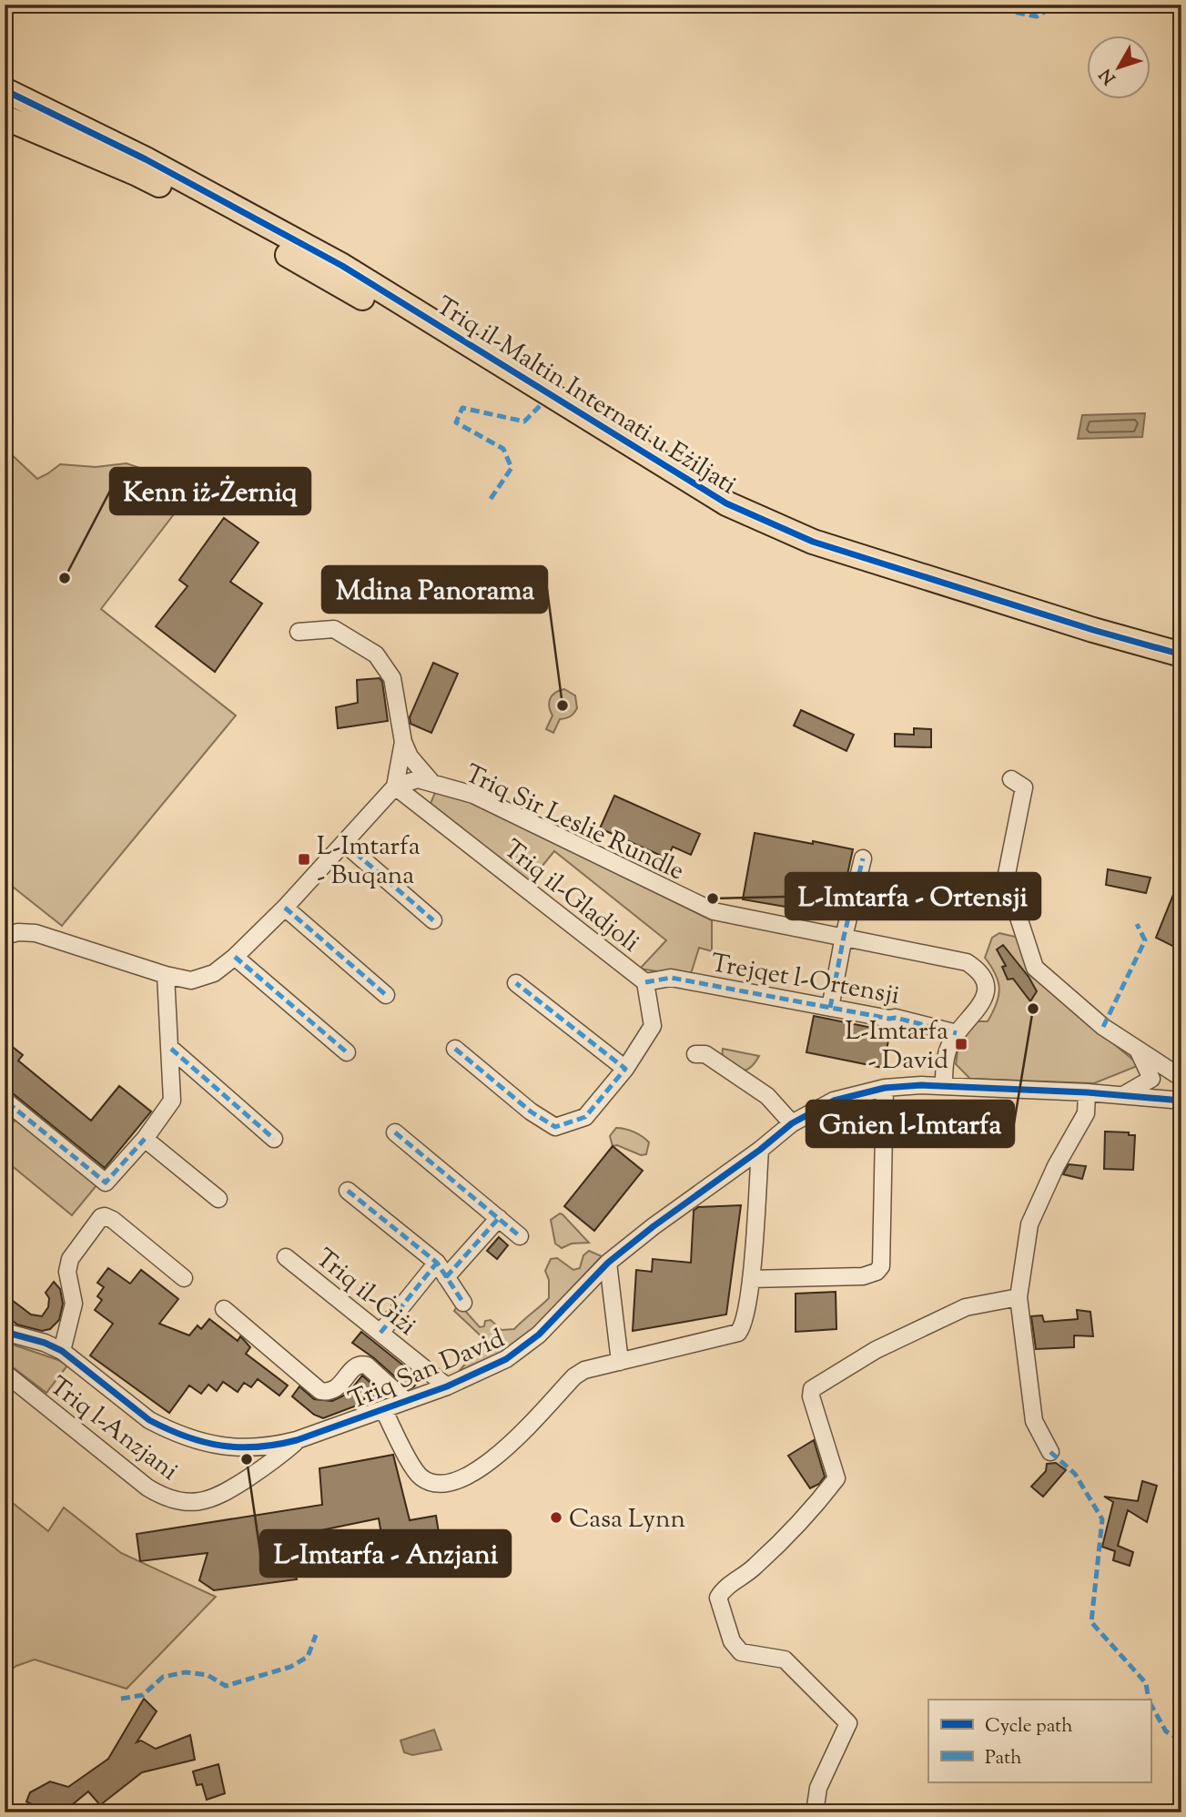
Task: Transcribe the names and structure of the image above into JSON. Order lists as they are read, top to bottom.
{
  "streets": {
    "highway": ["Triq il-Maltin Internati u Eżiljati"],
    "street": [
      "Triq Sir Leslie Rundle",
      "Triq il-Gladjoli",
      "Trejqet l-Ortensji",
      "Triq il-Ġiżi",
      "Triq San David",
      "Triq l-Anzjani"
    ]
  },
  "crossings": [
    ["Triq Sir Leslie Rundle", "Triq il-Gladjoli"],
    ["Triq Sir Leslie Rundle", "Trejqet l-Ortensji"],
    ["Triq Sir Leslie Rundle", "Triq San David"],
    ["Triq il-Gladjoli", "Trejqet l-Ortensji"],
    ["Triq il-Ġiżi", "Triq San David"],
    ["Triq San David", "Triq l-Anzjani"]
  ],
  "places": {
    "other": [
      "Kenn iż-Żerniq",
      "Mdina Panorama",
      "L-Imtarfa - Ortensji",
      "Gnien l-Imtarfa",
      "L-Imtarfa - Anzjani",
      "Casa Lynn"
    ],
    "transit": ["L-Imtarfa - Buqana", "L-Imtarfa - David"]
  },
  "legend": ["Cycle path", "Path"],
  "north": "bottom left"
}
